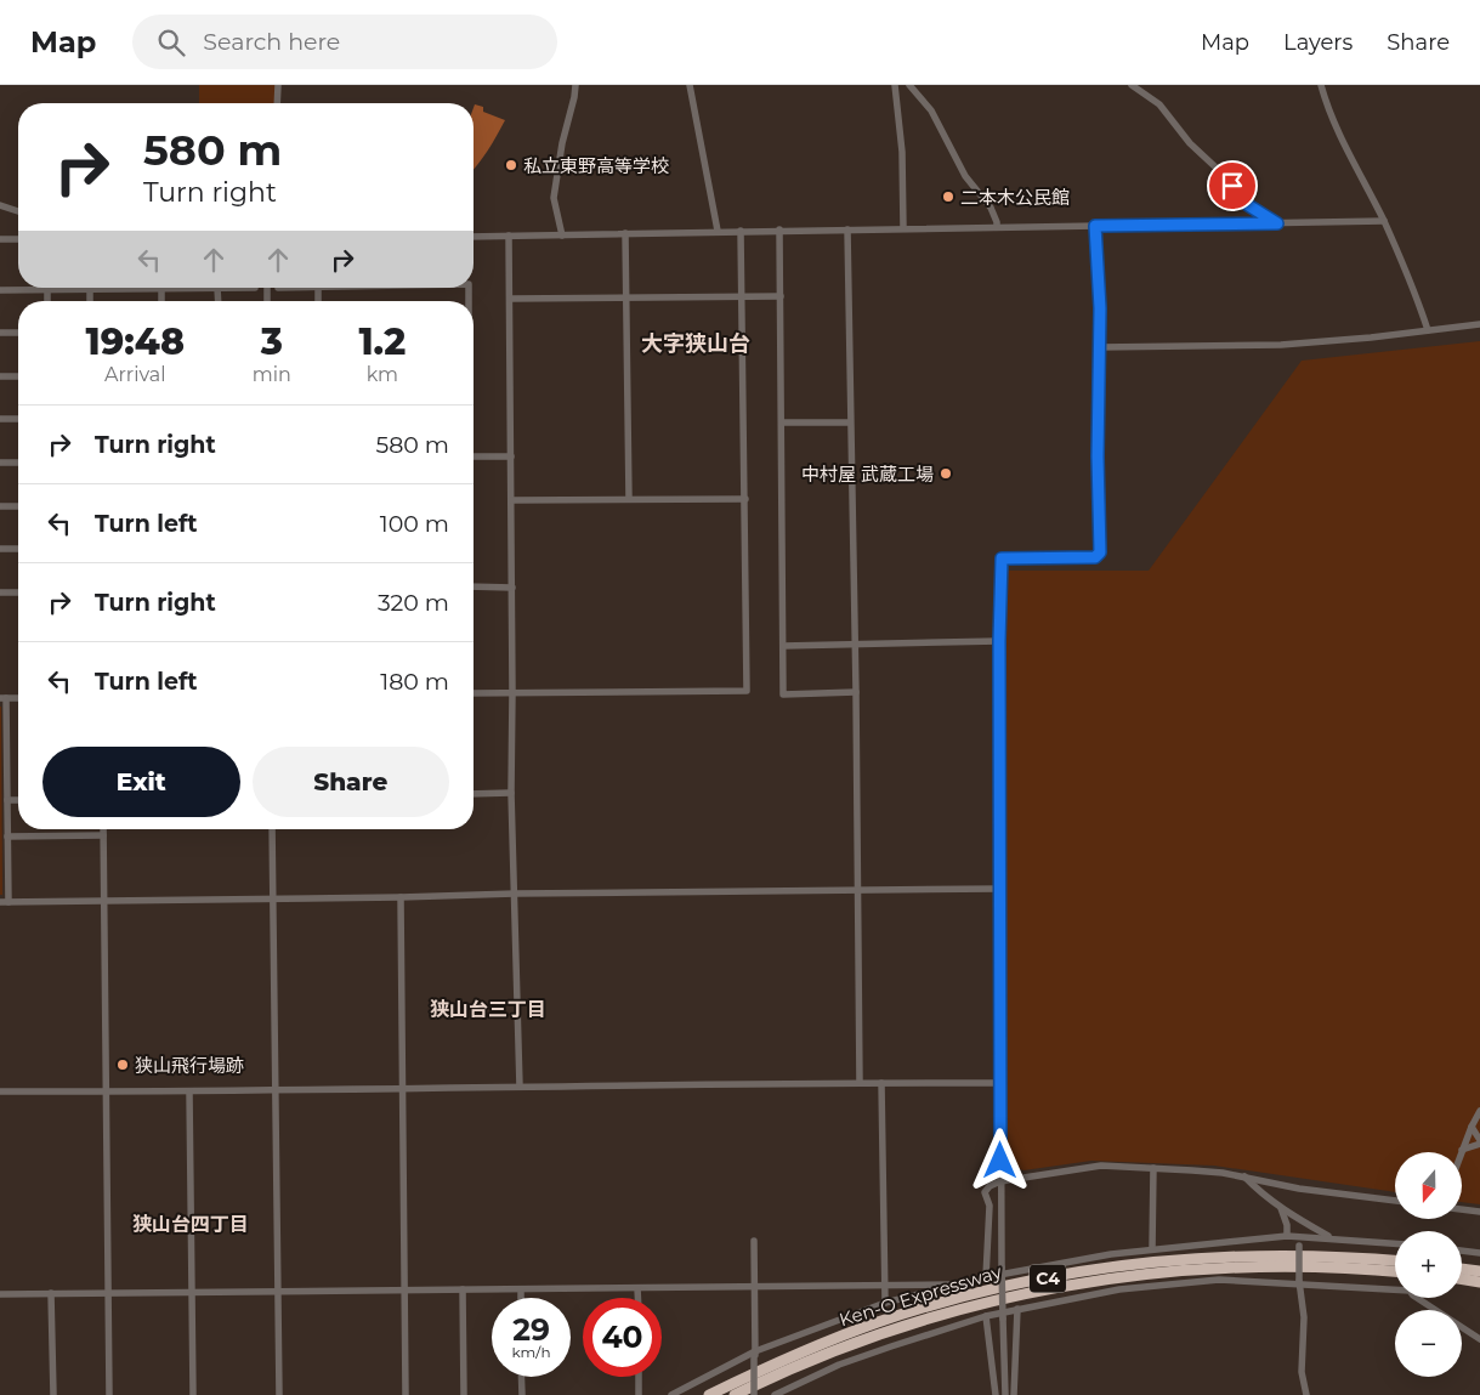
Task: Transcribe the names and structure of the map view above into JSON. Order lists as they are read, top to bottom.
{
  "streets": {
    "highway": ["C4", "Ken-O Expressway"]
  },
  "districts": ["大字狭山台", "狭山台三丁目", "狭山台四丁目"],
  "places": [
    "私立東野高等学校",
    "二本木公民館",
    "中村屋 武蔵工場",
    "狭山飛行場跡"
  ],
  "north": "bottom",
  "page": {
    "header": "Map",
    "search": "Search here",
    "nav": ["Map", "Layers", "Share"],
    "turn": ["580 m", "Turn right"],
    "eta": [
      "19:48",
      "Arrival",
      "3",
      "min",
      "1.2",
      "km"
    ],
    "list": [
      {
        "name": "Turn right",
        "value": "580 m"
      },
      {
        "name": "Turn left",
        "value": "100 m"
      },
      {
        "name": "Turn right",
        "value": "320 m"
      },
      {
        "name": "Turn left",
        "value": "180 m"
      }
    ],
    "buttons": ["Exit", "Share"],
    "map_buttons": ["+", "−"],
    "speed": "29 km/h",
    "limit": "40"
  }
}
